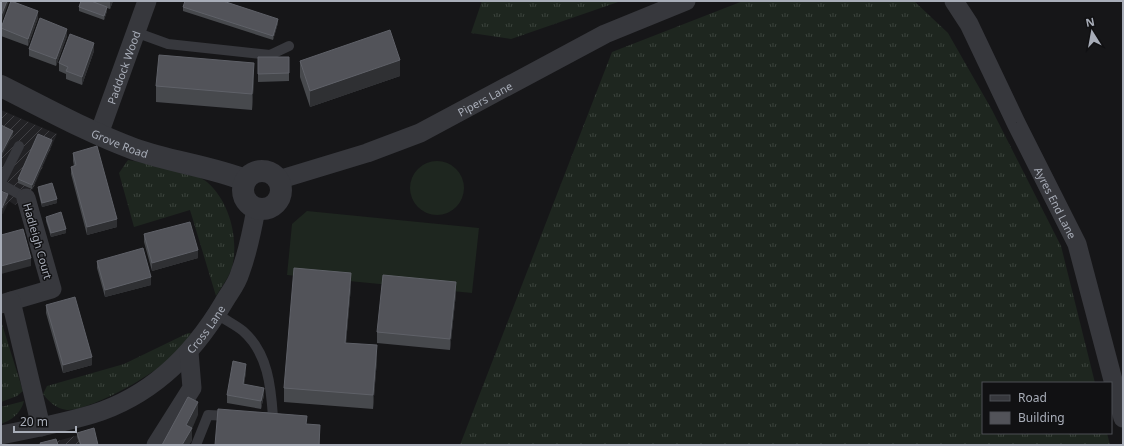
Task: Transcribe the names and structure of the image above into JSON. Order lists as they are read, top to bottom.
{
  "streets": {
    "street": [
      "Paddock Wood",
      "Pipers Lane",
      "Grove Road",
      "Ayres End Lane",
      "Hadleigh Court",
      "Cross Lane"
    ]
  },
  "crossings": [
    ["Paddock Wood", "Grove Road"],
    ["Pipers Lane", "Grove Road"],
    ["Pipers Lane", "Cross Lane"],
    ["Grove Road", "Cross Lane"]
  ],
  "legend": ["Road", "Building"],
  "scale_bar": "20 m",
  "north": "top"
}
